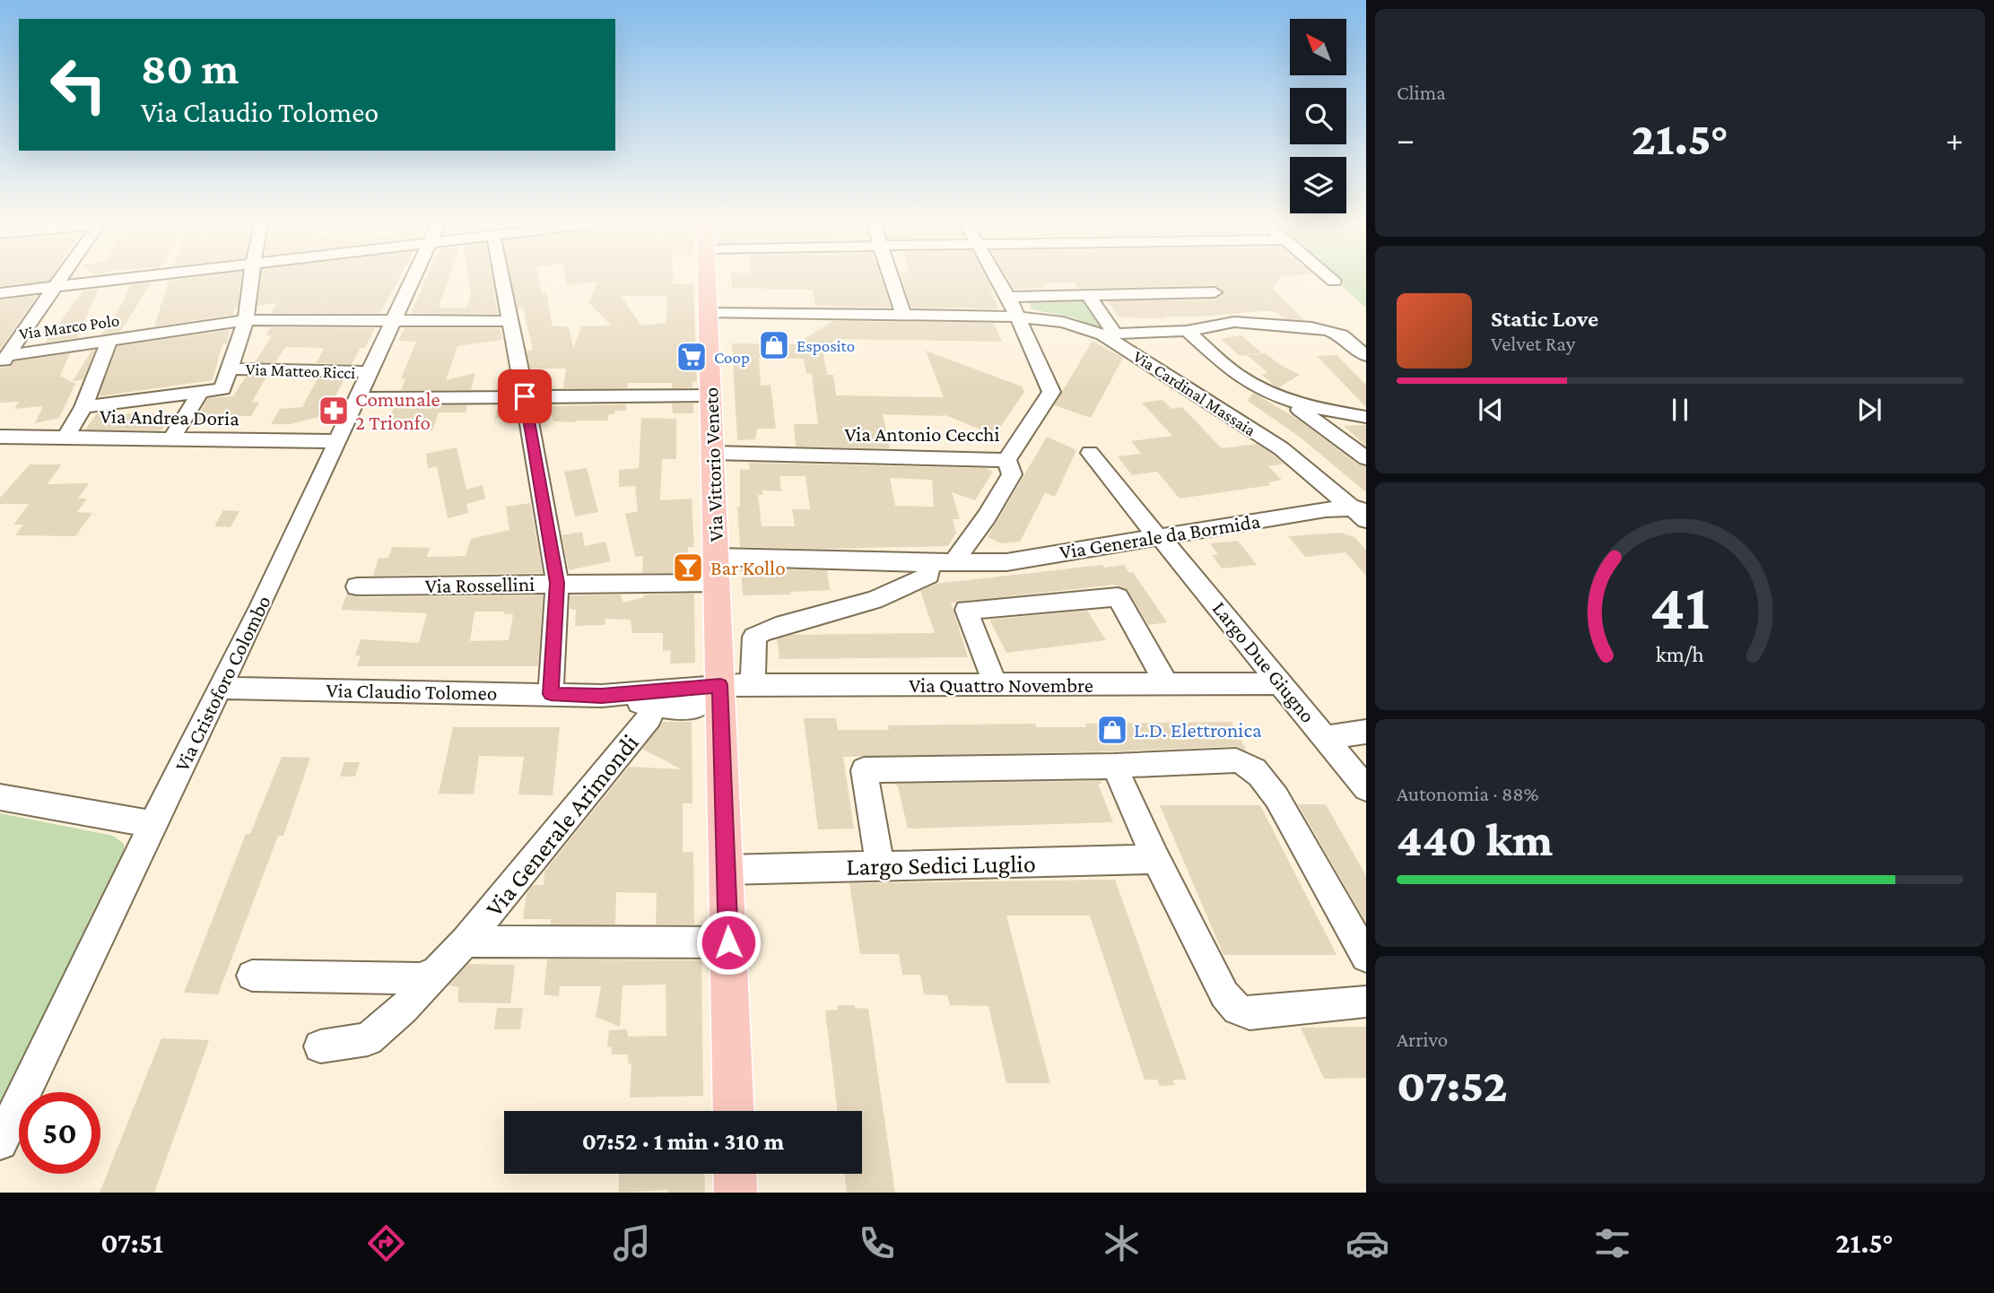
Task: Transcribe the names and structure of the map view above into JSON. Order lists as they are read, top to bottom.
{
  "streets": {
    "main road": ["Via Vittorio Veneto"],
    "street": [
      "Via Marco Polo",
      "Via Matteo Ricci",
      "Via Cardinal Massaia",
      "Via Andrea Doria",
      "Via Antonio Cecchi",
      "Via Generale da Bormida",
      "Via Rossellini",
      "Largo Due Giugno",
      "Via Cristoforo Colombo",
      "Via Quattro Novembre",
      "Via Claudio Tolomeo",
      "Via Generale Arimondi",
      "Largo Sedici Luglio"
    ]
  },
  "crossings": [
    ["Via Marco Polo", "Via Cristoforo Colombo"],
    ["Via Matteo Ricci", "Via Cristoforo Colombo"],
    ["Via Cardinal Massaia", "Via Antonio Cecchi"],
    ["Via Cardinal Massaia", "Via Vittorio Veneto"],
    ["Via Cardinal Massaia", "Via Generale da Bormida"],
    ["Via Andrea Doria", "Via Cristoforo Colombo"],
    ["Via Antonio Cecchi", "Via Vittorio Veneto"],
    ["Via Vittorio Veneto", "Via Generale da Bormida"],
    ["Via Vittorio Veneto", "Via Rossellini"],
    ["Via Vittorio Veneto", "Via Quattro Novembre"],
    ["Via Vittorio Veneto", "Via Claudio Tolomeo"],
    ["Via Vittorio Veneto", "Largo Sedici Luglio"],
    ["Via Generale da Bormida", "Largo Due Giugno"],
    ["Largo Due Giugno", "Via Quattro Novembre"],
    ["Via Cristoforo Colombo", "Via Claudio Tolomeo"],
    ["Via Quattro Novembre", "Via Claudio Tolomeo"],
    ["Via Claudio Tolomeo", "Via Generale Arimondi"]
  ],
  "places": {
    "shop": ["Esposito", "L.D. Elettronica"],
    "supermarket": ["Coop"],
    "pharmacy": ["Comunale 2 Trionfo"],
    "bar": ["Bar Kollo"]
  },
  "north": "top left",
  "page": {
    "tile": [
      "Clima",
      ["Autonomia · 88%", "440 km"],
      ["Arrivo", "07:52"]
    ],
    "turn": ["80 m", "Via Claudio Tolomeo"],
    "heat": ["−", "21.5°", "+"],
    "song": ["Static Love", "Velvet Ray"],
    "limit": "50",
    "trip": "07:52 · 1 min · 310 m",
    "tabs": ["07:51", "21.5°"],
    "gauge": ["41", "km/h"]
  }
}
